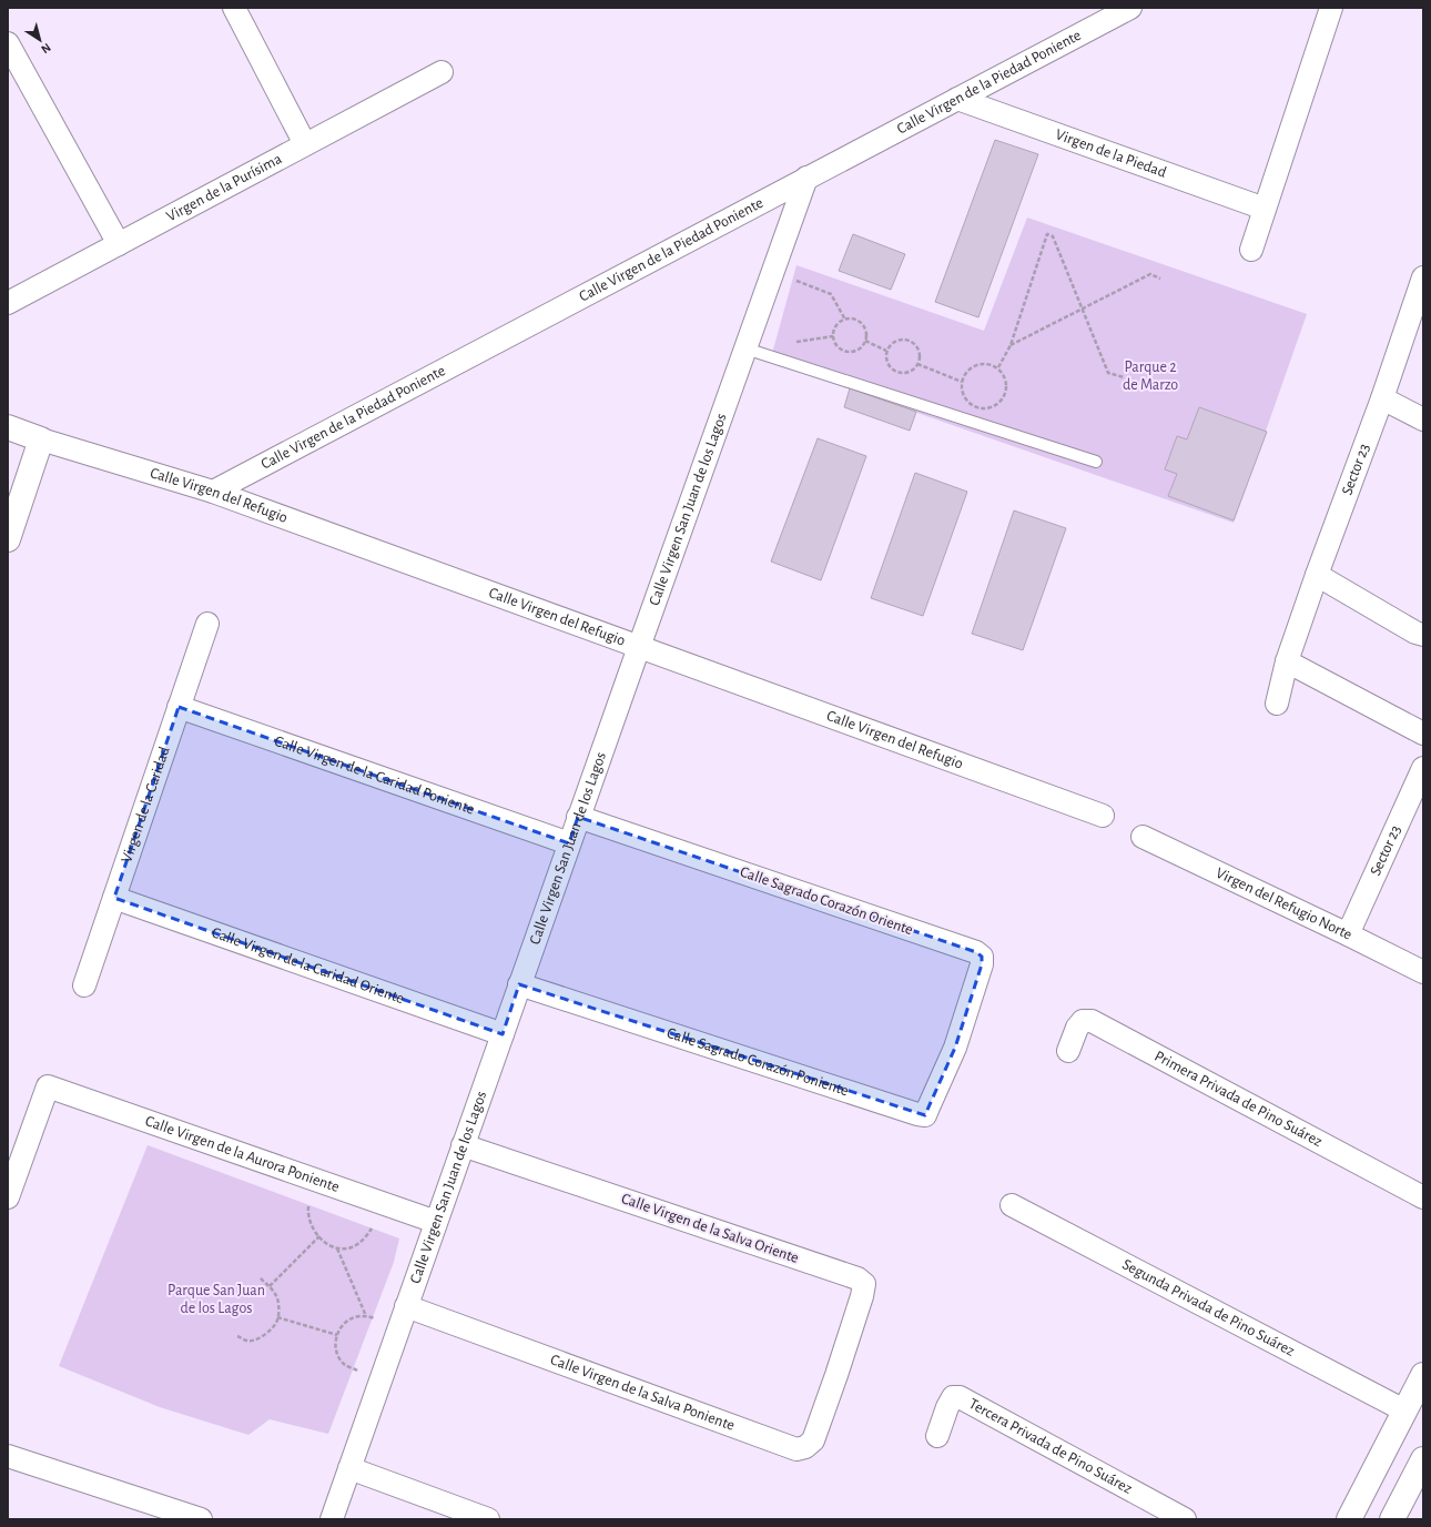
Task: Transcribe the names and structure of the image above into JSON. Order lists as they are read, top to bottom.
{
  "streets": {
    "street": [
      "Calle Virgen de la Piedad Poniente",
      "Virgen de la Piedad",
      "Virgen de la Purísima",
      "Sector 23",
      "Calle Virgen del Refugio",
      "Calle Virgen San Juan de los Lagos",
      "Calle Virgen de la Caridad Poniente",
      "Virgen de la Caridad",
      "Calle Sagrado Corazón Oriente",
      "Virgen del Refugio Norte",
      "Calle Virgen de la Caridad Oriente",
      "Calle Sagrado Corazón Poniente",
      "Primera Privada de Pino Suárez",
      "Calle Virgen de la Aurora Poniente",
      "Calle Virgen de la Salva Oriente",
      "Segunda Privada de Pino Suárez",
      "Calle Virgen de la Salva Poniente",
      "Tercera Privada de Pino Suárez"
    ]
  },
  "crossings": [
    ["Calle Virgen de la Piedad Poniente", "Virgen de la Piedad"],
    ["Calle Virgen de la Piedad Poniente", "Calle Virgen del Refugio"],
    ["Calle Virgen de la Piedad Poniente", "Calle Virgen San Juan de los Lagos"],
    ["Sector 23", "Virgen del Refugio Norte"],
    ["Calle Virgen del Refugio", "Calle Virgen San Juan de los Lagos"],
    ["Calle Virgen San Juan de los Lagos", "Calle Virgen de la Caridad Poniente"],
    ["Calle Virgen San Juan de los Lagos", "Calle Sagrado Corazón Oriente"],
    ["Calle Virgen San Juan de los Lagos", "Calle Virgen de la Caridad Oriente"],
    ["Calle Virgen San Juan de los Lagos", "Calle Sagrado Corazón Poniente"],
    ["Calle Virgen San Juan de los Lagos", "Calle Virgen de la Aurora Poniente"],
    ["Calle Virgen San Juan de los Lagos", "Calle Virgen de la Salva Oriente"],
    ["Calle Virgen San Juan de los Lagos", "Calle Virgen de la Salva Poniente"],
    ["Calle Virgen de la Caridad Poniente", "Virgen de la Caridad"],
    ["Virgen de la Caridad", "Calle Virgen de la Caridad Oriente"],
    ["Calle Sagrado Corazón Oriente", "Calle Sagrado Corazón Poniente"],
    ["Calle Virgen de la Salva Oriente", "Calle Virgen de la Salva Poniente"]
  ],
  "parks": ["Parque 2 de Marzo", "Parque San Juan de los Lagos"],
  "north": "bottom right"
}
